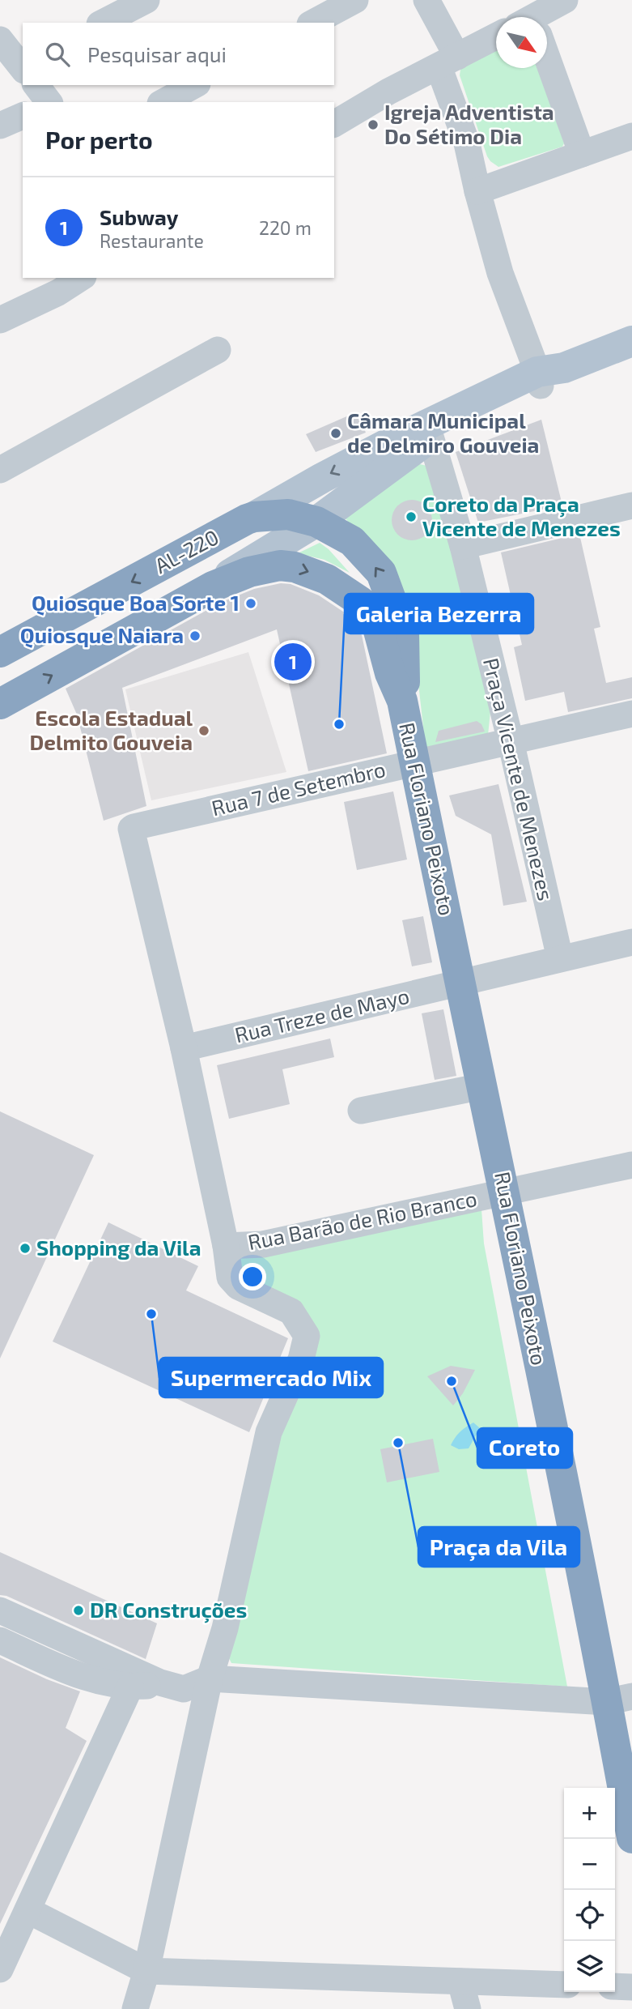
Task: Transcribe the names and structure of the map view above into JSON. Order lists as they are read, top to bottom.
{
  "streets": {
    "highway": ["AL-220", "Rua Floriano Peixoto"],
    "street": [
      "Praça Vicente de Menezes",
      "Rua 7 de Setembro",
      "Rua Treze de Mayo",
      "Rua Barão de Rio Branco"
    ]
  },
  "crossings": [
    ["AL-220", "Rua Floriano Peixoto"],
    ["Praça Vicente de Menezes", "Rua 7 de Setembro"],
    ["Praça Vicente de Menezes", "Rua Treze de Mayo"],
    ["Rua 7 de Setembro", "Rua Floriano Peixoto"],
    ["Rua 7 de Setembro", "Rua Treze de Mayo"],
    ["Rua Floriano Peixoto", "Rua Treze de Mayo"],
    ["Rua Floriano Peixoto", "Rua Barão de Rio Branco"]
  ],
  "one_way": ["AL-220"],
  "places": [
    "Igreja Adventista Do Sétimo Dia",
    "Câmara Municipal de Delmiro Gouveia",
    "Coreto da Praça Vicente de Menezes",
    "Quiosque Boa Sorte 1",
    "Quiosque Naiara",
    "Galeria Bezerra",
    "Escola Estadual Delmito Gouveia",
    "Shopping da Vila",
    "Supermercado Mix",
    "Coreto",
    "Praça da Vila",
    "DR Construções"
  ],
  "north": "bottom right",
  "page": {
    "search": "Pesquisar aqui",
    "heading": "Por perto",
    "list": [
      {
        "mark": "1",
        "name": "Subway",
        "note": "Restaurante",
        "value": "220 m"
      }
    ],
    "pins": "1",
    "map_buttons": ["+", "−"]
  }
}
